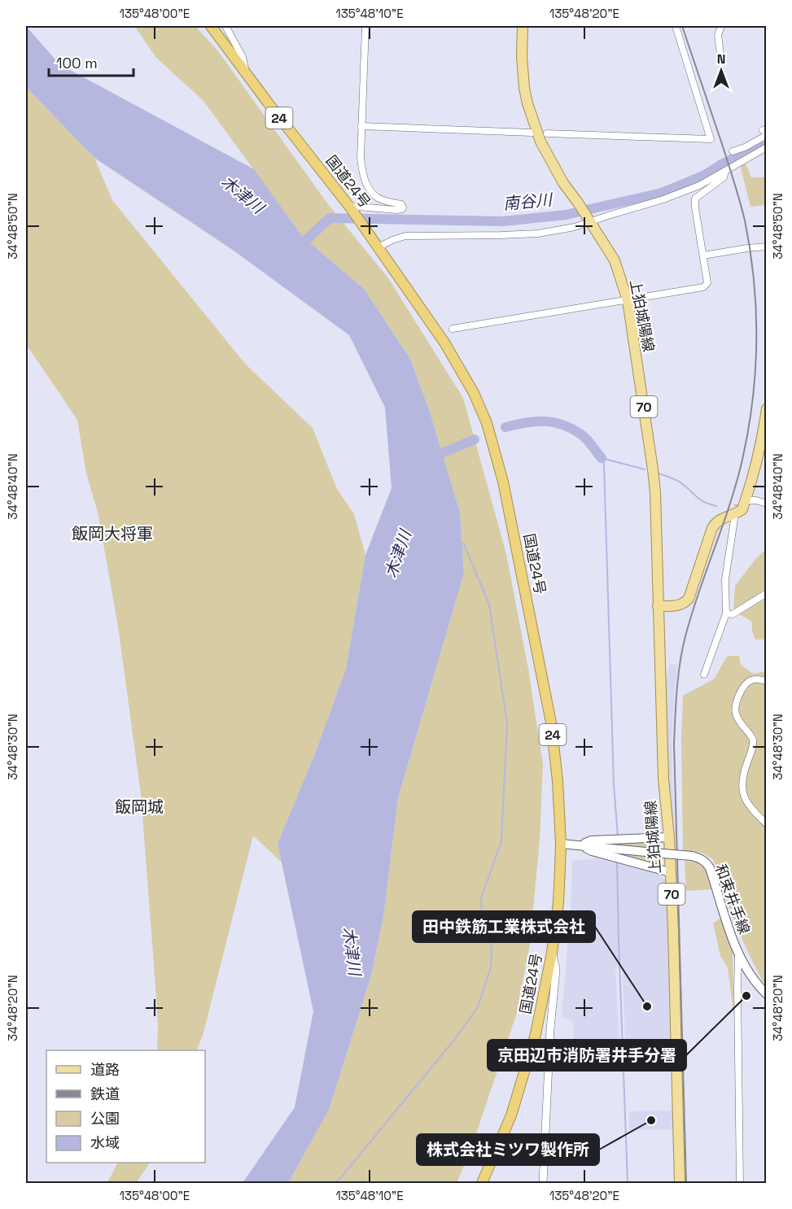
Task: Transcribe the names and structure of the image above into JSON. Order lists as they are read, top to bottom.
{
  "streets": {
    "highway": ["24", "国道24号"],
    "main road": ["上狛城陽線", "70", "和束井手線"]
  },
  "crossings": [
    ["国道24号", "和束井手線"]
  ],
  "districts": ["飯岡大将軍", "飯岡城"],
  "water": ["木津川", "南谷川"],
  "places": ["京田辺市消防署井手分署", "田中鉄筋工業株式会社", "株式会社ミツワ製作所"],
  "legend": [
    "道路",
    "鉄道",
    "公園",
    "水域"
  ],
  "scale_bar": "100 m",
  "north": "top",
  "coordinates": [
    "135°48'00\"E",
    "135°48'10\"E",
    "135°48'20\"E",
    "34°48'50\"N",
    "34°48'40\"N",
    "34°48'30\"N",
    "34°48'20\"N"
  ]
}
